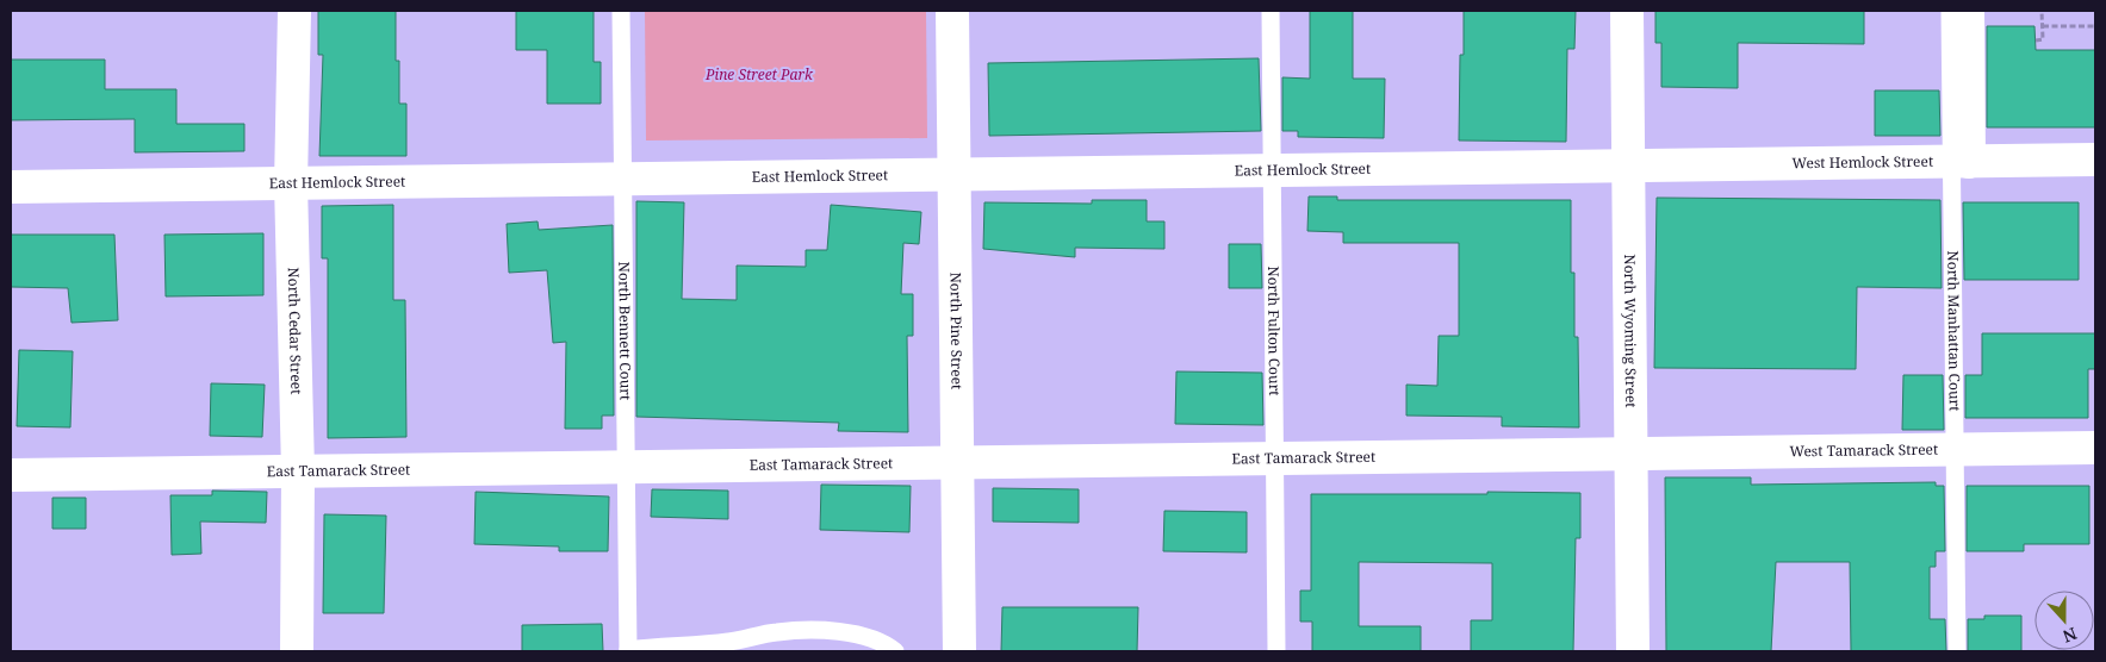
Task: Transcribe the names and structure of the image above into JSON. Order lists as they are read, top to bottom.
{
  "streets": {
    "street": [
      "West Hemlock Street",
      "East Hemlock Street",
      "North Cedar Street",
      "North Pine Street",
      "North Wyoming Street",
      "West Tamarack Street",
      "East Tamarack Street"
    ],
    "lane": ["North Bennett Court", "North Fulton Court", "North Manhattan Court"]
  },
  "crossings": [
    ["West Hemlock Street", "East Hemlock Street"],
    ["West Hemlock Street", "North Wyoming Street"],
    ["West Hemlock Street", "North Manhattan Court"],
    ["East Hemlock Street", "North Cedar Street"],
    ["East Hemlock Street", "North Bennett Court"],
    ["East Hemlock Street", "North Pine Street"],
    ["East Hemlock Street", "North Fulton Court"],
    ["East Hemlock Street", "North Wyoming Street"],
    ["North Cedar Street", "East Tamarack Street"],
    ["North Bennett Court", "East Tamarack Street"],
    ["North Pine Street", "East Tamarack Street"],
    ["North Fulton Court", "East Tamarack Street"],
    ["North Wyoming Street", "West Tamarack Street"],
    ["North Wyoming Street", "East Tamarack Street"],
    ["North Manhattan Court", "West Tamarack Street"],
    ["West Tamarack Street", "East Tamarack Street"]
  ],
  "parks": ["Pine Street Park"],
  "north": "bottom"
}
